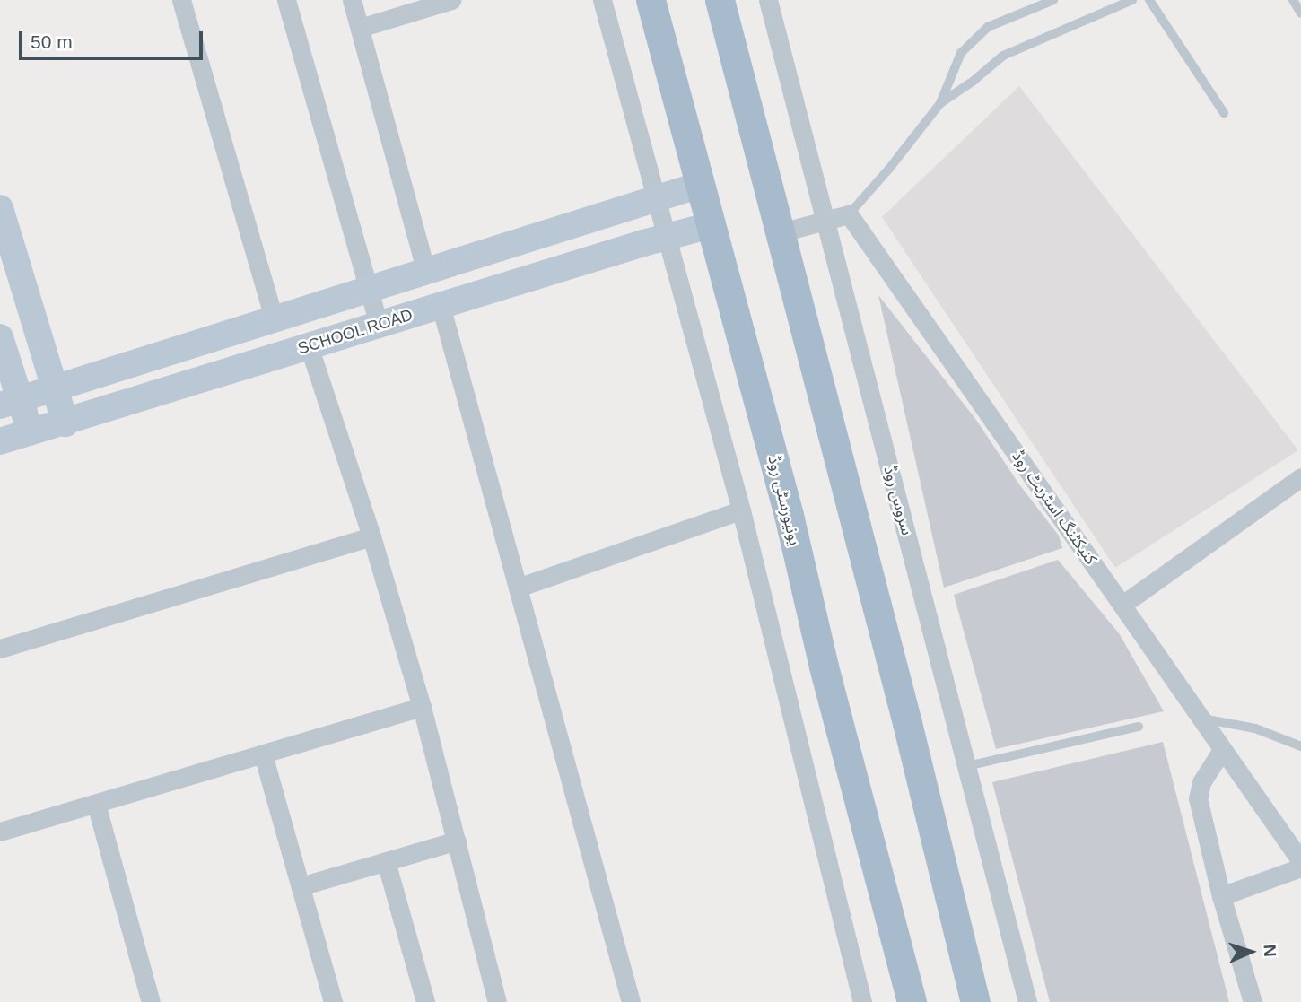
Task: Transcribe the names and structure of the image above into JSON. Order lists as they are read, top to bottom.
{
  "streets": {
    "main road": ["یونیورسٹی روڈ"],
    "street": ["SCHOOL ROAD", "سروس روڈ", "کنیکٹنگ اسٹریٹ روڈ"]
  },
  "crossings": [
    ["SCHOOL ROAD", "یونیورسٹی روڈ"]
  ],
  "scale_bar": "50 m",
  "north": "right"
}
